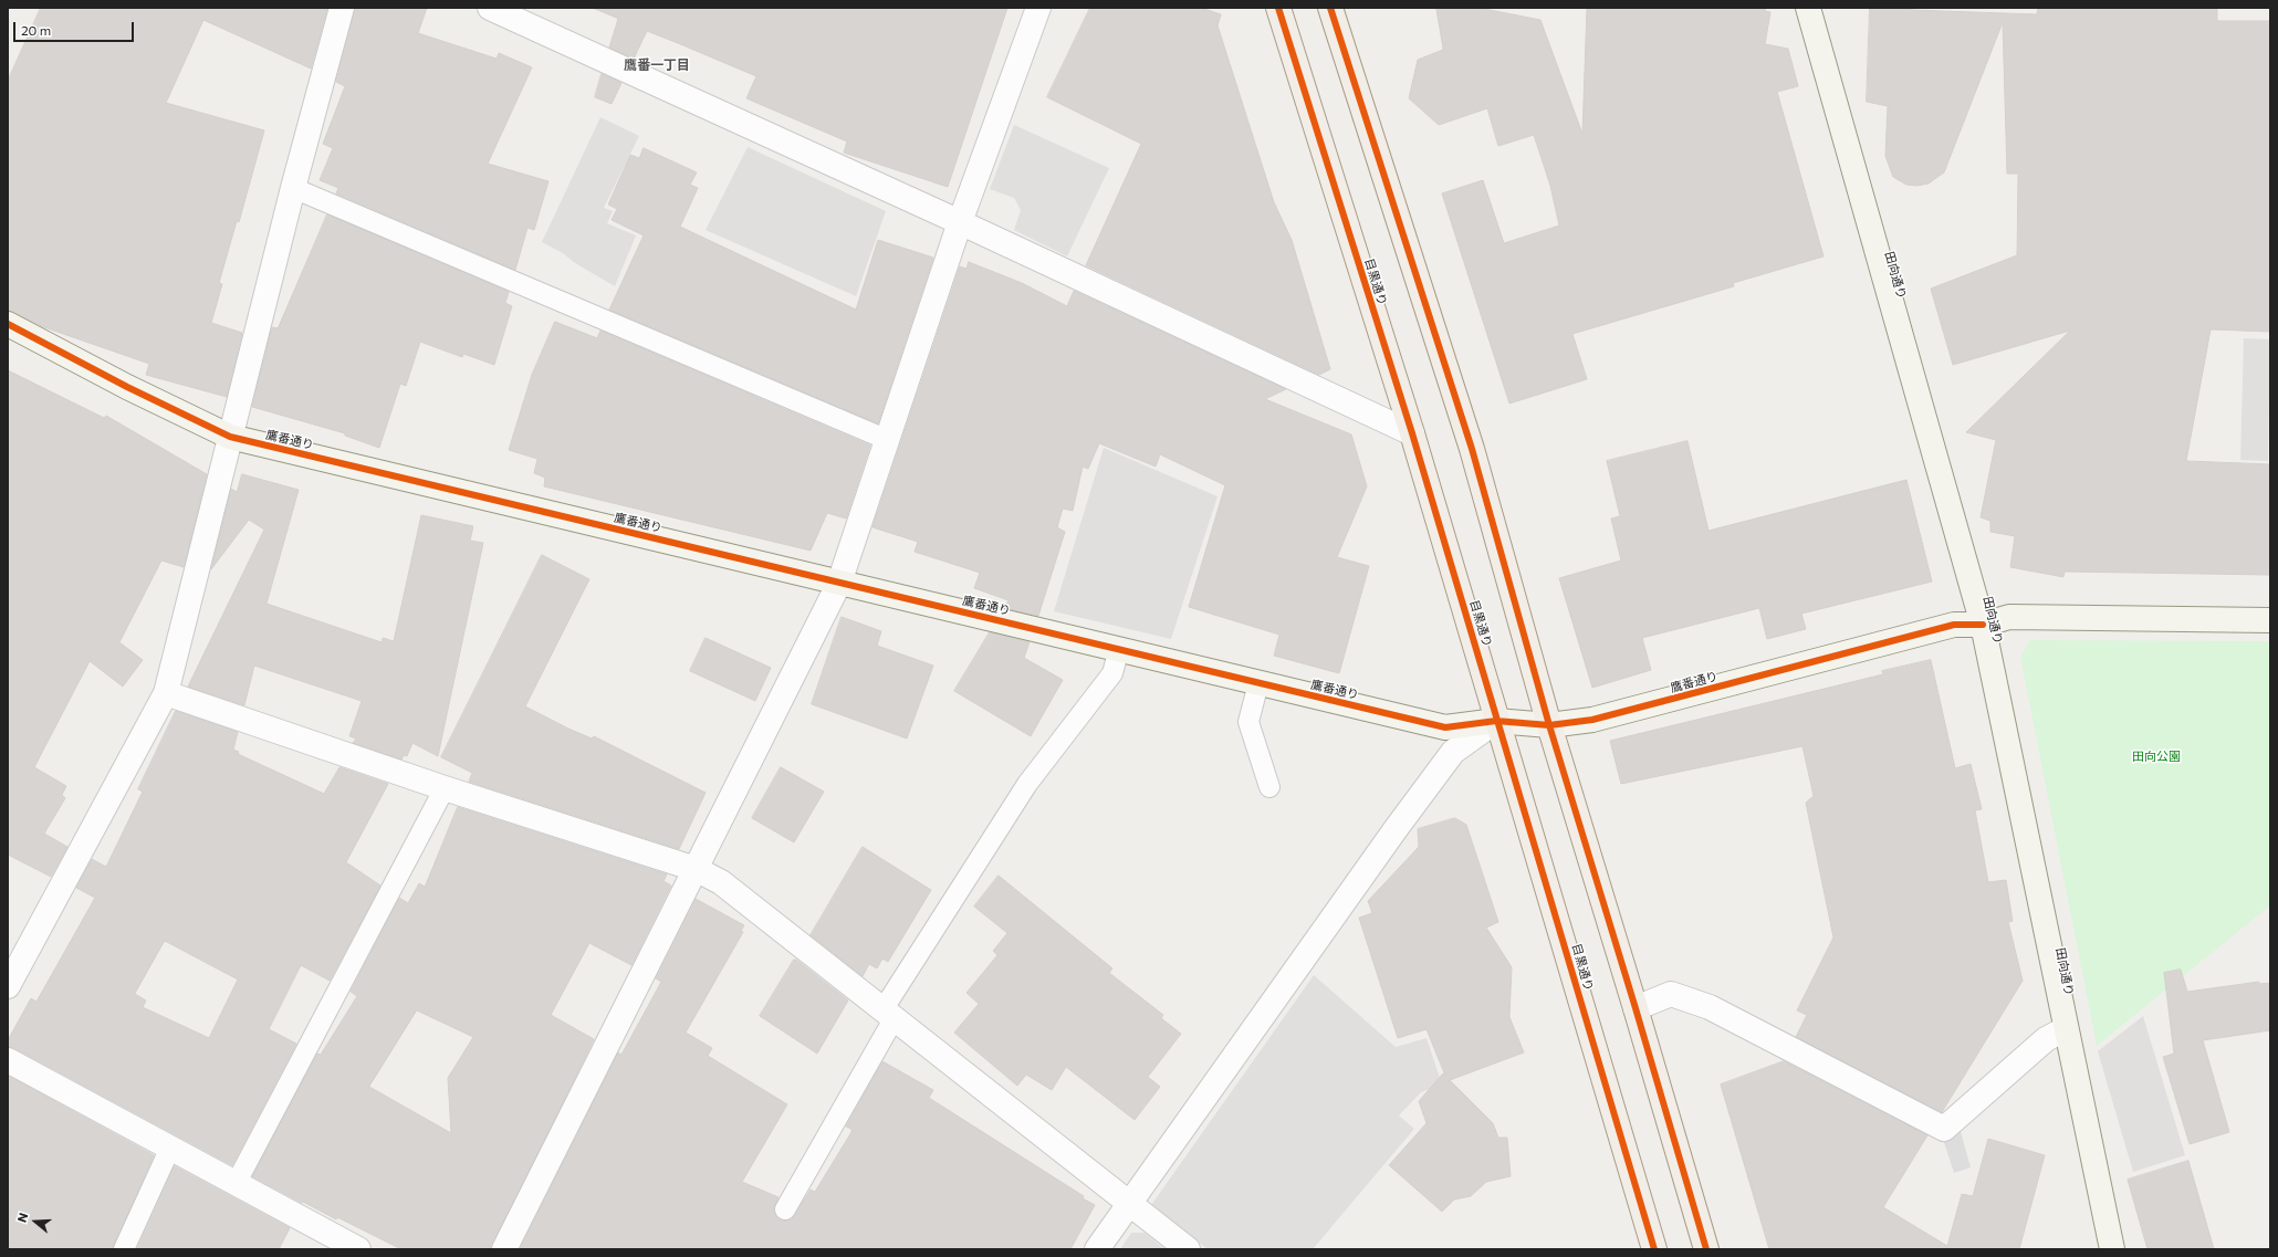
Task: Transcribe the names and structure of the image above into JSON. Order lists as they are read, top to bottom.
{
  "streets": {
    "main road": ["目黒通り"],
    "street": ["田向通り", "鷹番通り"]
  },
  "crossings": [
    ["田向通り", "鷹番通り"],
    ["目黒通り", "鷹番通り"]
  ],
  "districts": ["鷹番一丁目"],
  "parks": ["田向公園"],
  "scale_bar": "20 m",
  "north": "left"
}
